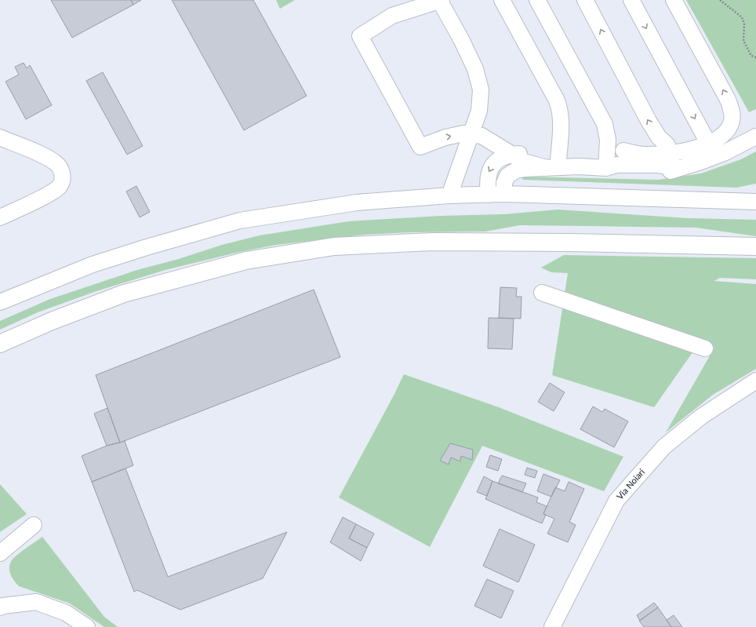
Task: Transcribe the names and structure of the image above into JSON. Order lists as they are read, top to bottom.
{
  "streets": {
    "street": ["Via Noiari"]
  }
}
